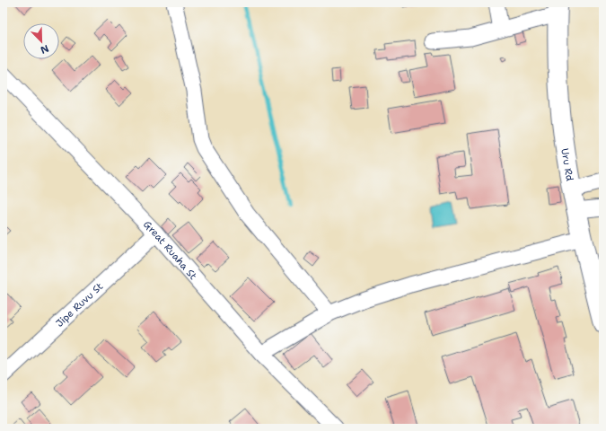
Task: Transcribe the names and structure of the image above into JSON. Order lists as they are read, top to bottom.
{
  "streets": {
    "street": ["Uru Rd", "Great Ruaha St", "Jipe Ruvu St"]
  },
  "crossings": [
    ["Great Ruaha St", "Jipe Ruvu St"]
  ],
  "north": "bottom right"
}
